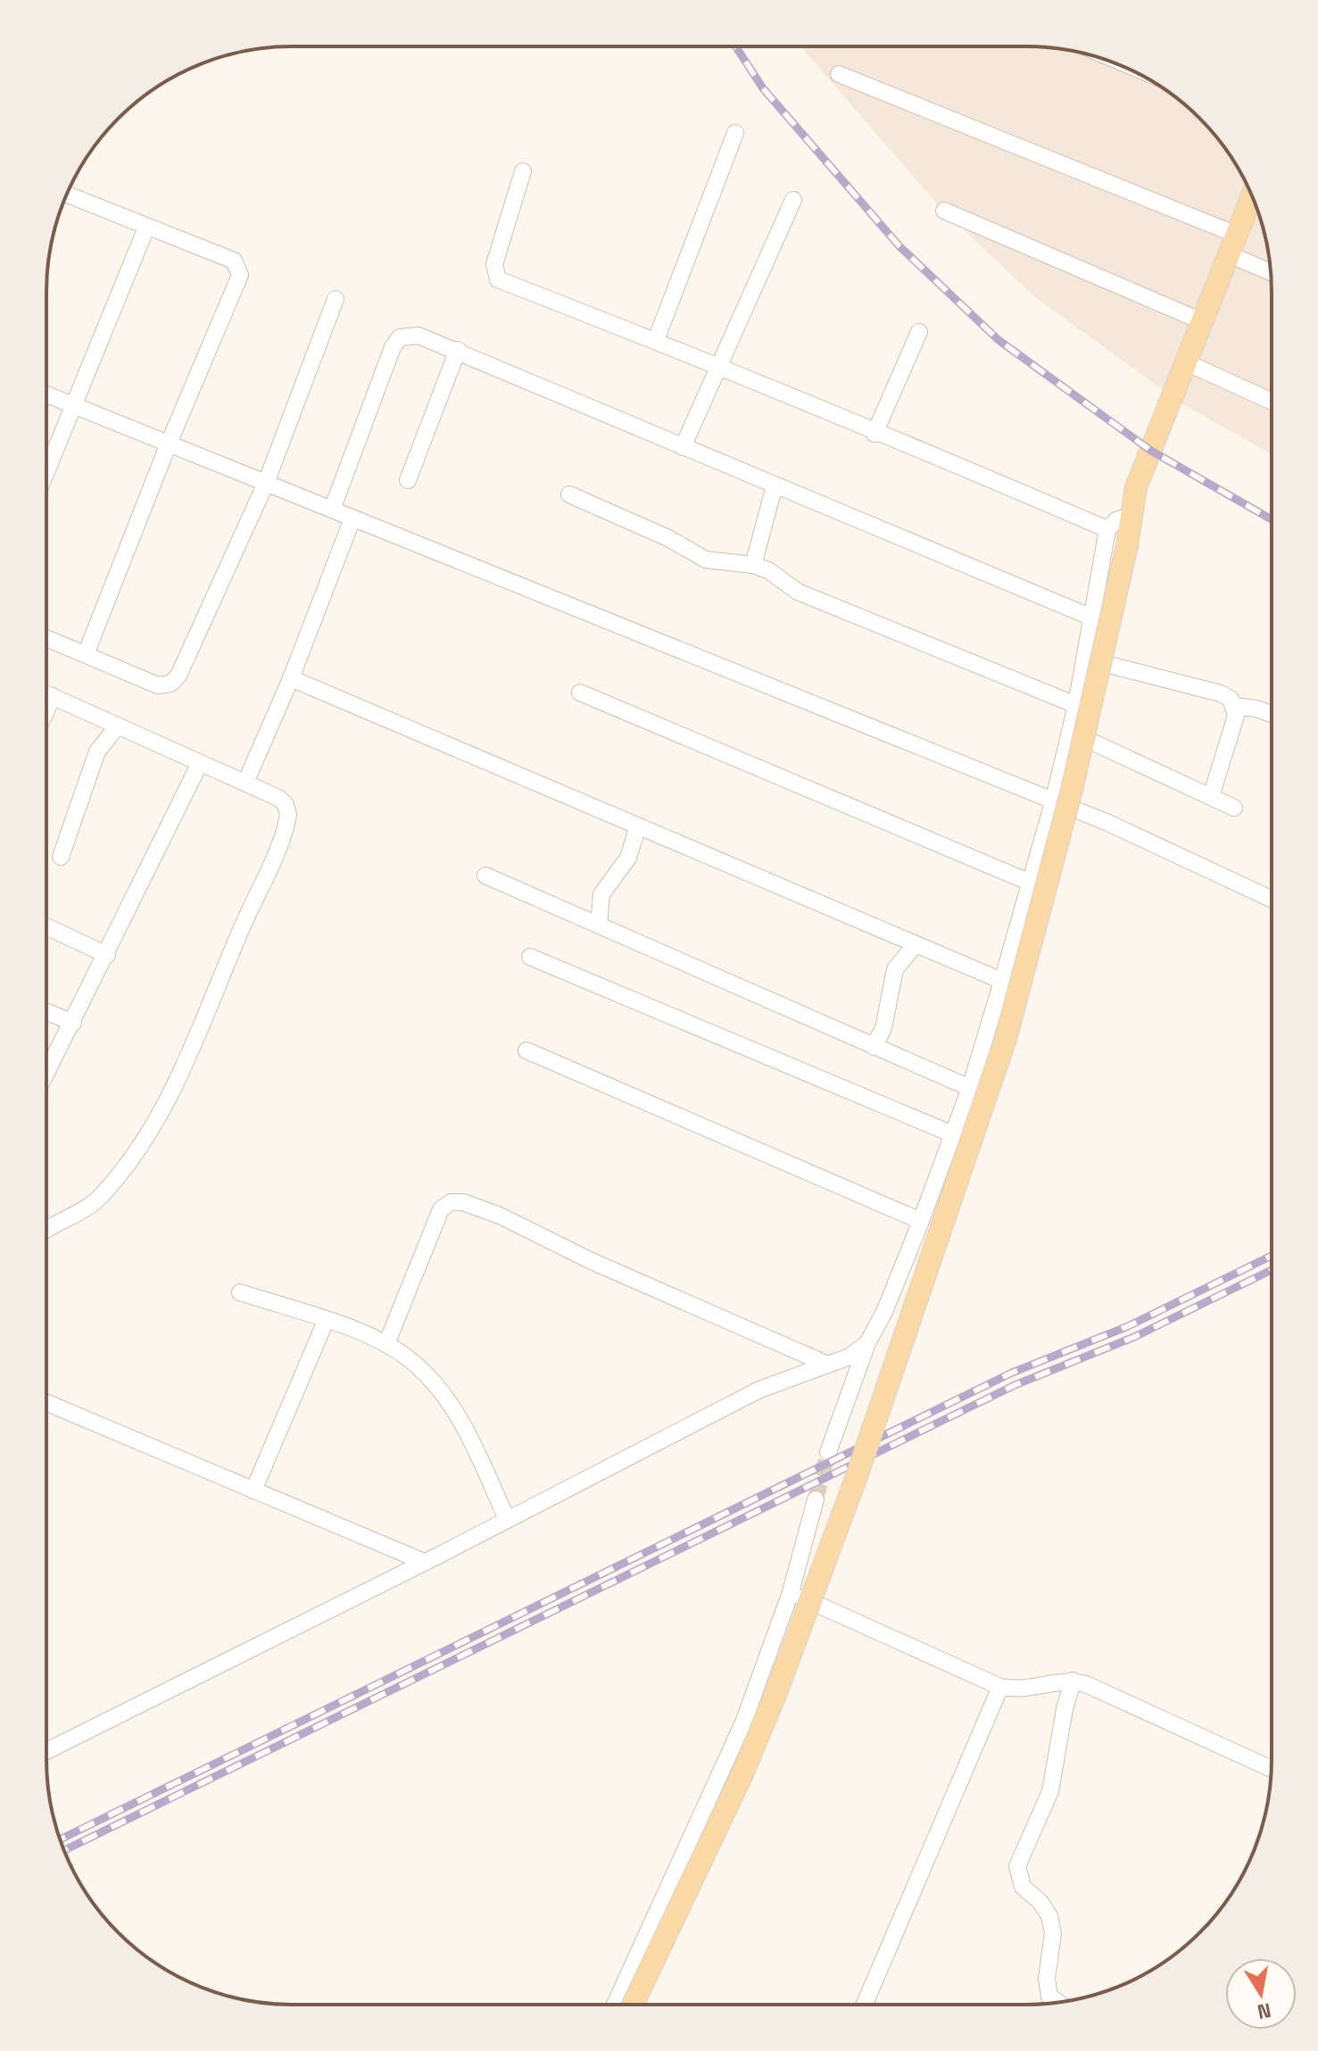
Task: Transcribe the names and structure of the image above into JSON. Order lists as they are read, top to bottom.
{
  "north": "bottom"
}
